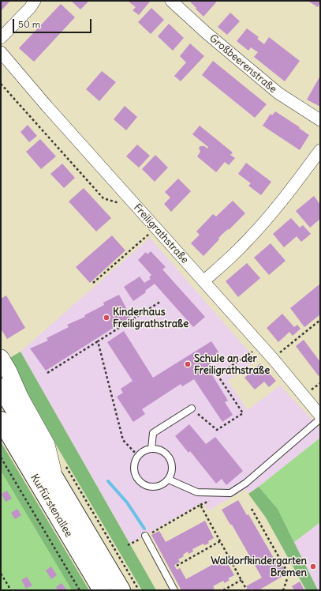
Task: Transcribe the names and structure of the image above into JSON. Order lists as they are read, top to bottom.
{
  "streets": {
    "main road": ["Kurfürstenallee"],
    "street": ["Großbeerenstraße", "Freiligrathstraße"]
  },
  "places": ["Kinderhaus Freiligrathstraße", "Schule an der Freiligrathstraße", "Waldorfkindergarten Bremen"],
  "scale_bar": "50 m"
}
